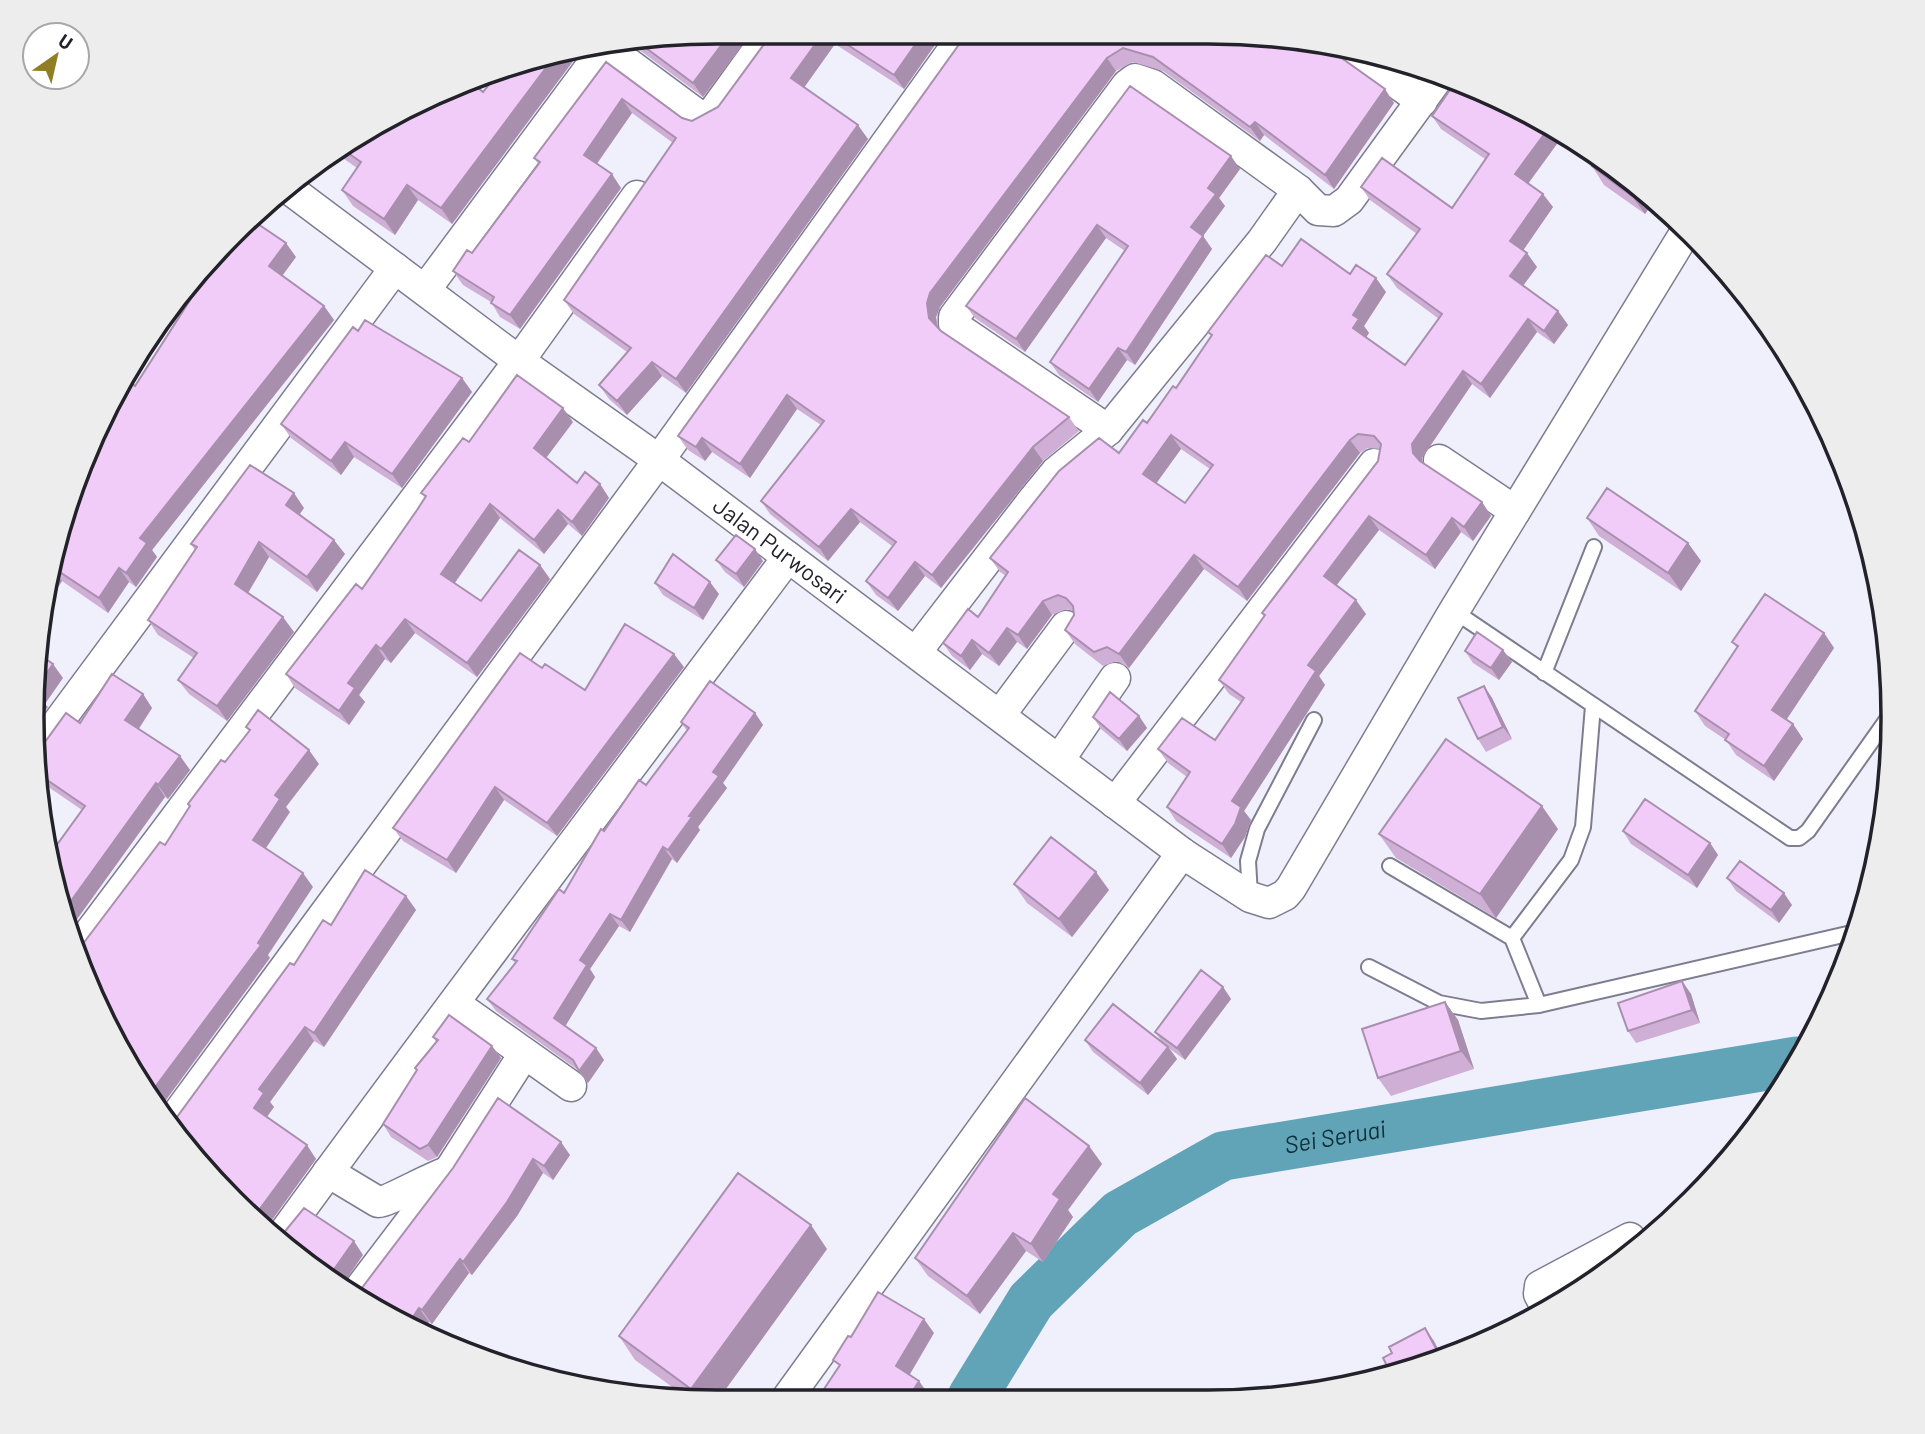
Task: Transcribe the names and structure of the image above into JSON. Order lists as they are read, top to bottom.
{
  "streets": {
    "street": ["Jalan Purwosari"]
  },
  "water": ["Sei Seruai"],
  "north": "top right"
}
